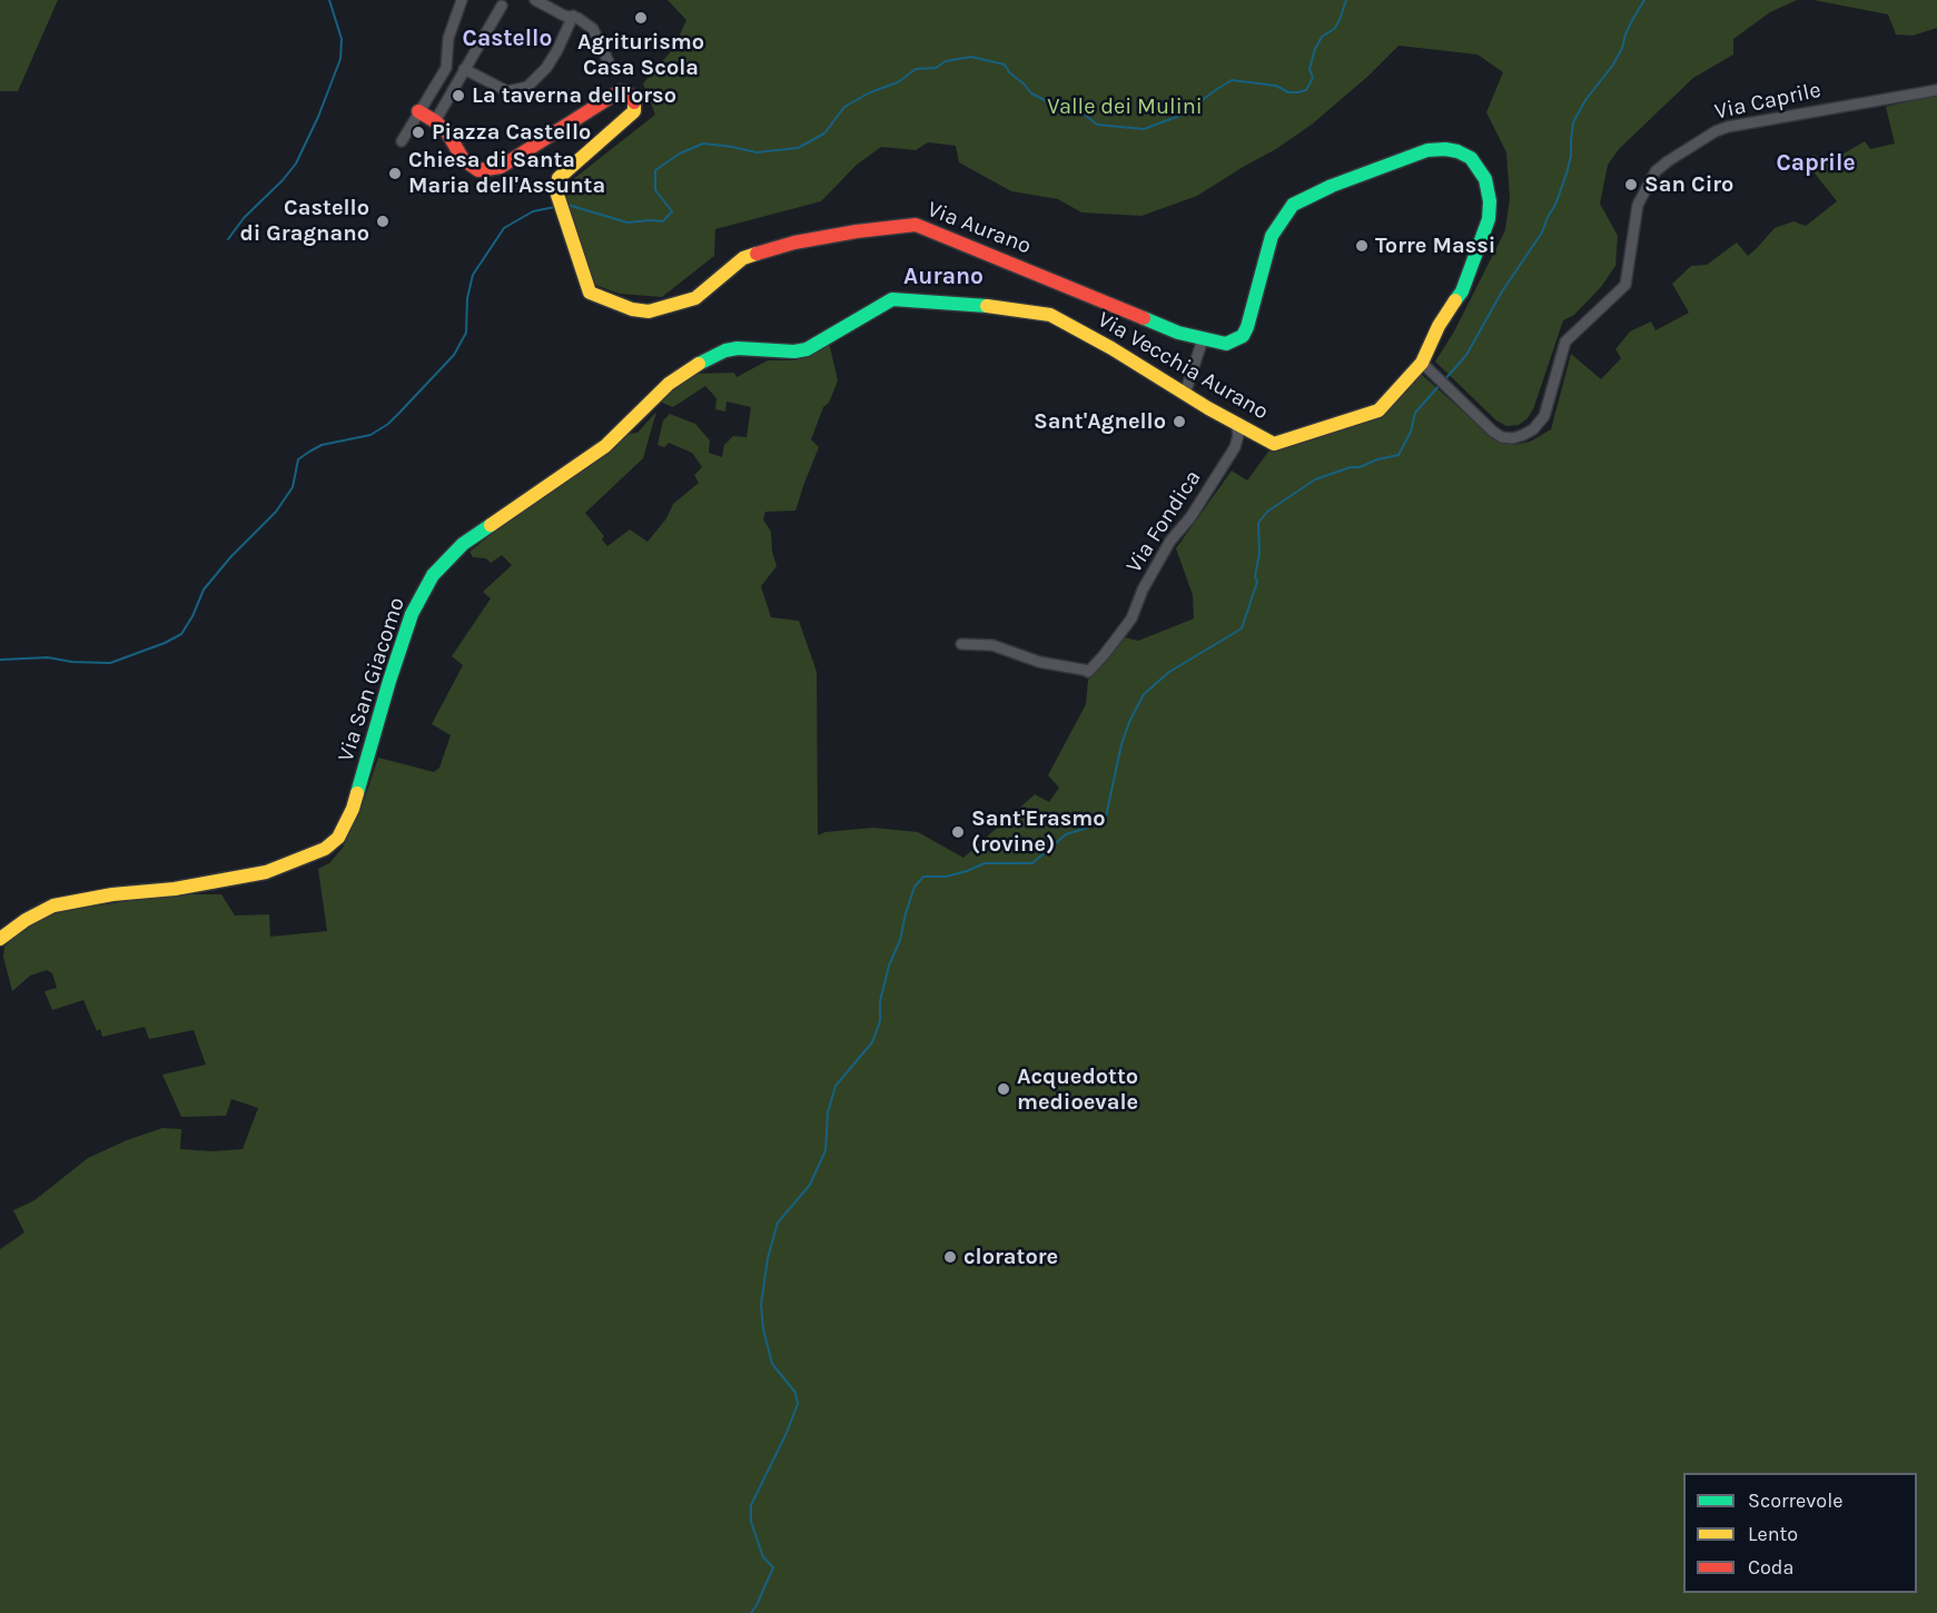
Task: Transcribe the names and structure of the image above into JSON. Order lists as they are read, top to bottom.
{
  "streets": {
    "street": [
      "Via Caprile",
      "Via Aurano",
      "Via Vecchia Aurano",
      "Via Fondica",
      "Via San Giacomo"
    ]
  },
  "crossings": [
    ["Via Caprile", "Via Aurano"],
    ["Via Caprile", "Via Vecchia Aurano"],
    ["Via Aurano", "Via Vecchia Aurano"],
    ["Via Vecchia Aurano", "Via Fondica"],
    ["Via Vecchia Aurano", "Via San Giacomo"]
  ],
  "districts": ["Castello", "Caprile", "Aurano"],
  "parks": ["Valle dei Mulini"],
  "places": [
    "Agriturismo Casa Scola",
    "La taverna dell'orso",
    "Piazza Castello",
    "Chiesa di Santa Maria dell'Assunta",
    "San Ciro",
    "Castello di Gragnano",
    "Torre Massi",
    "Sant'Agnello",
    "Sant'Erasmo (rovine)",
    "Acquedotto medioevale",
    "cloratore"
  ],
  "legend": ["Scorrevole", "Lento", "Coda"]
}
